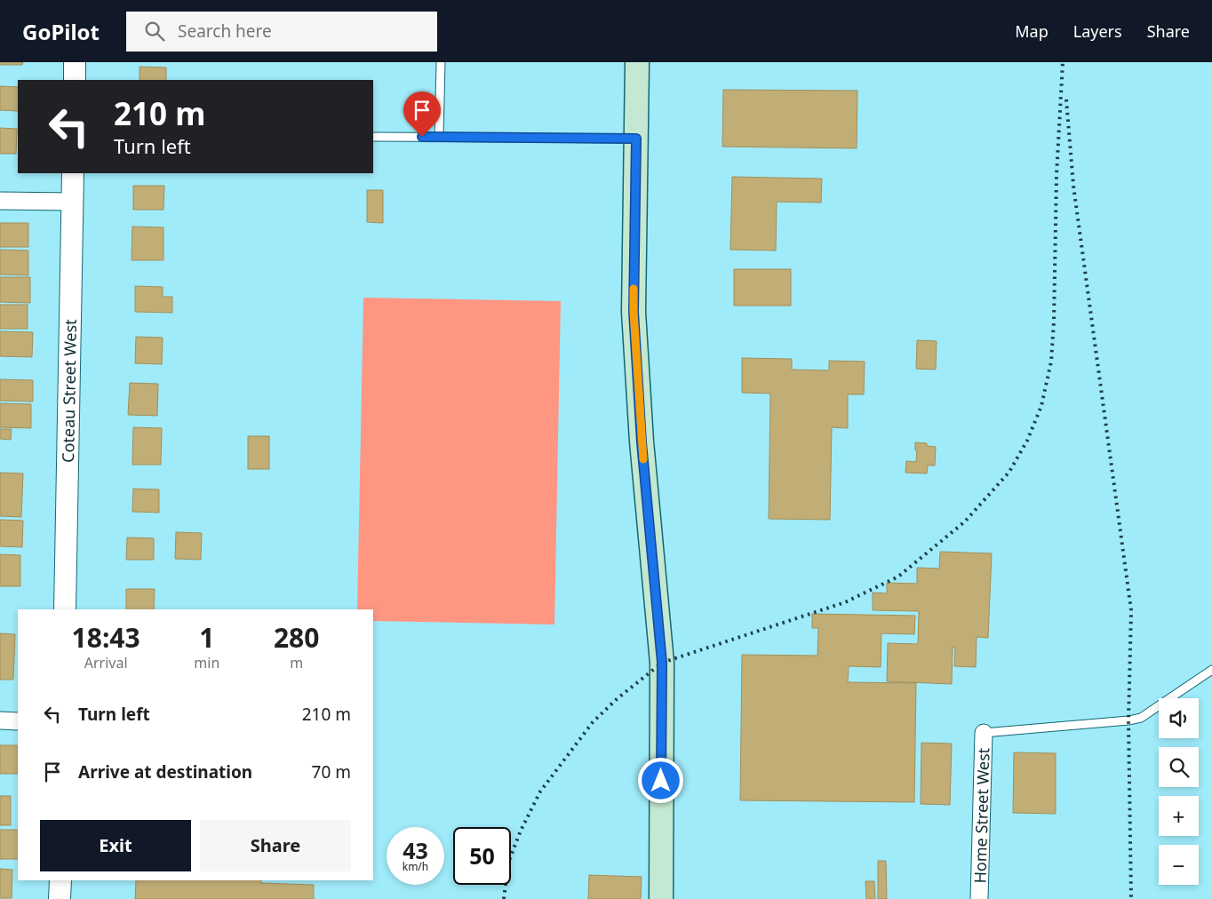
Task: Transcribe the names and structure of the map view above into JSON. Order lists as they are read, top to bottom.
{
  "streets": {
    "street": ["Coteau Street West", "Home Street West"]
  },
  "page": {
    "header": "GoPilot",
    "search": "Search here",
    "nav": ["Map", "Layers", "Share"],
    "turn": ["210 m", "Turn left"],
    "eta": [
      "18:43",
      "Arrival",
      "1",
      "min",
      "280",
      "m"
    ],
    "list": [
      {
        "name": "Turn left",
        "value": "210 m"
      },
      {
        "name": "Arrive at destination",
        "value": "70 m"
      }
    ],
    "map_buttons": ["+", "−"],
    "buttons": ["Exit", "Share"],
    "speed": "43 km/h",
    "limit": "50"
  }
}
